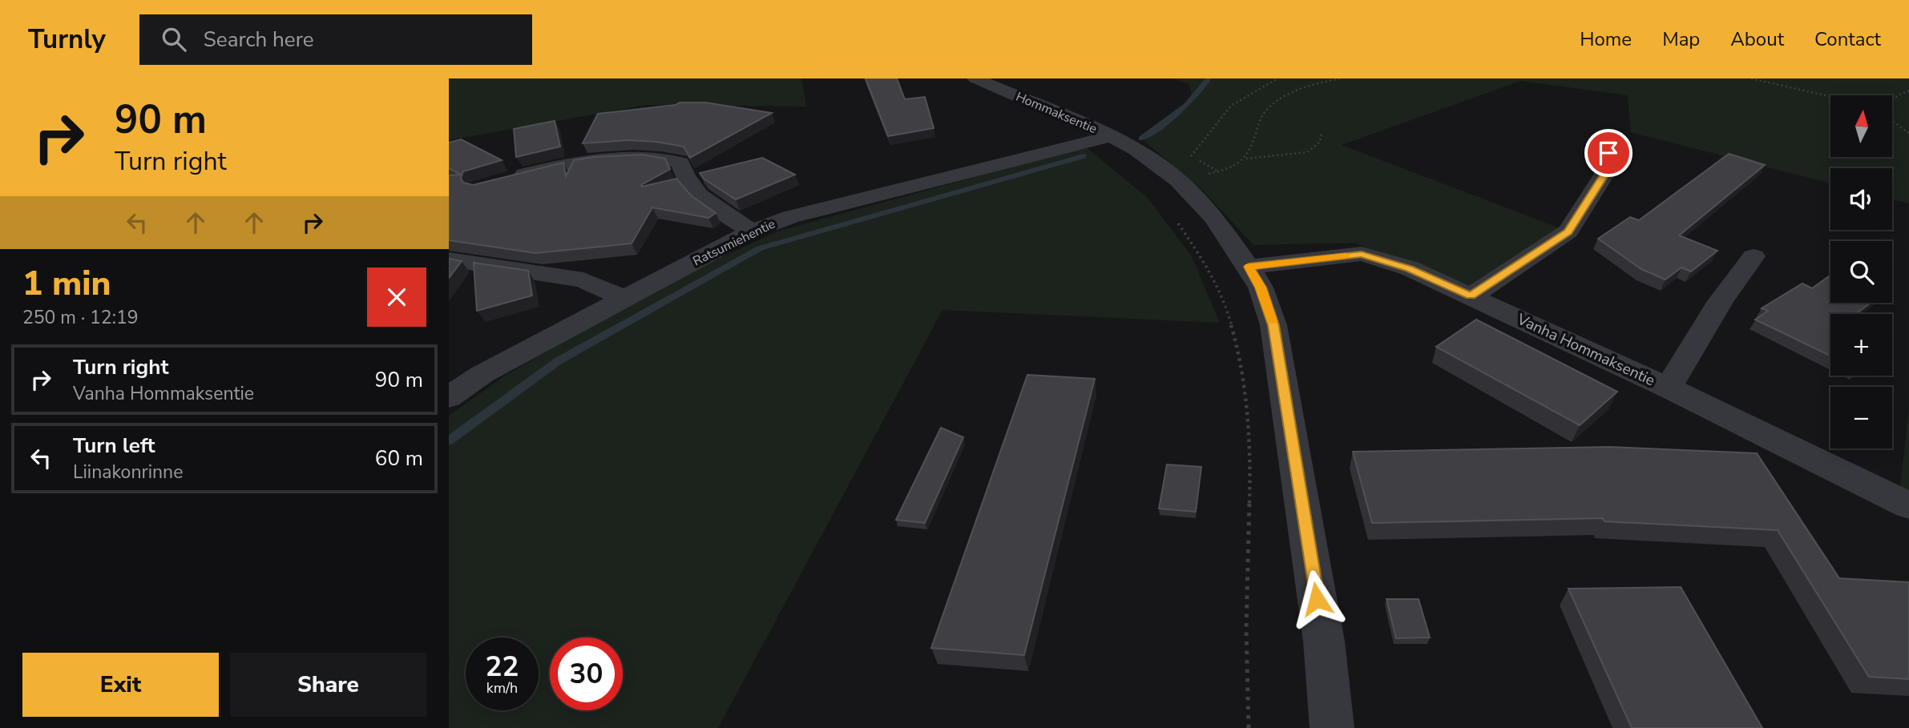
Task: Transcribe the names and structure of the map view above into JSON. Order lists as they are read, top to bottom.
{
  "streets": {
    "street": ["Hommaksentie", "Ratsumiehentie", "Vanha Hommaksentie"]
  },
  "crossings": [
    ["Hommaksentie", "Ratsumiehentie"],
    ["Hommaksentie", "Vanha Hommaksentie"]
  ],
  "north": "top",
  "page": {
    "header": "Turnly",
    "search": "Search here",
    "nav": [
      "Home",
      "Map",
      "About",
      "Contact"
    ],
    "turn": ["90 m", "Turn right"],
    "map_buttons": ["+", "−"],
    "heading": ["1 min", "250 m · 12:19"],
    "list": [
      {
        "name": "Turn right",
        "note": "Vanha Hommaksentie",
        "value": "90 m"
      },
      {
        "name": "Turn left",
        "note": "Liinakonrinne",
        "value": "60 m"
      }
    ],
    "speed": "22 km/h",
    "limit": "30",
    "buttons": ["Exit", "Share"]
  }
}
